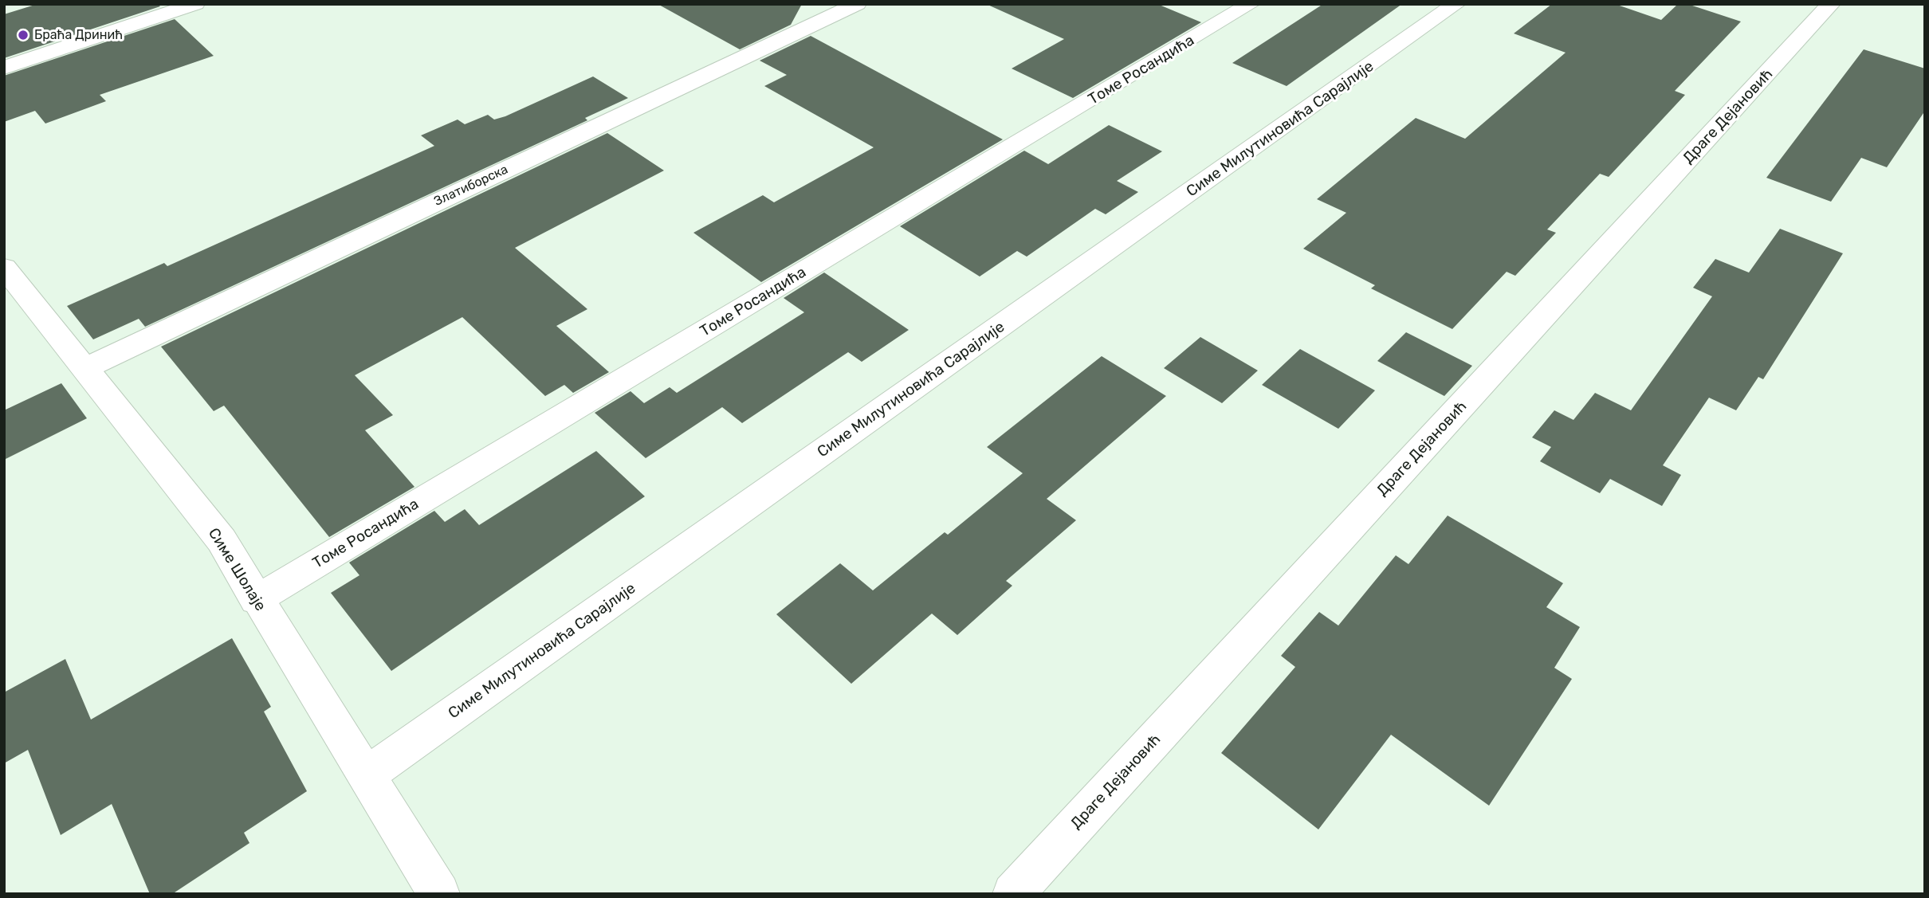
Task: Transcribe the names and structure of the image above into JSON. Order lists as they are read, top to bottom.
{
  "streets": {
    "street": [
      "Томе Росандића",
      "Драге Дејановић",
      "Симе Милутиновића Сарајлије",
      "Златиборска",
      "Симе Шолаје"
    ]
  },
  "crossings": [
    ["Томе Росандића", "Симе Шолаје"],
    ["Симе Милутиновића Сарајлије", "Симе Шолаје"],
    ["Златиборска", "Симе Шолаје"]
  ],
  "places": ["Браћа Дринић"]
}
